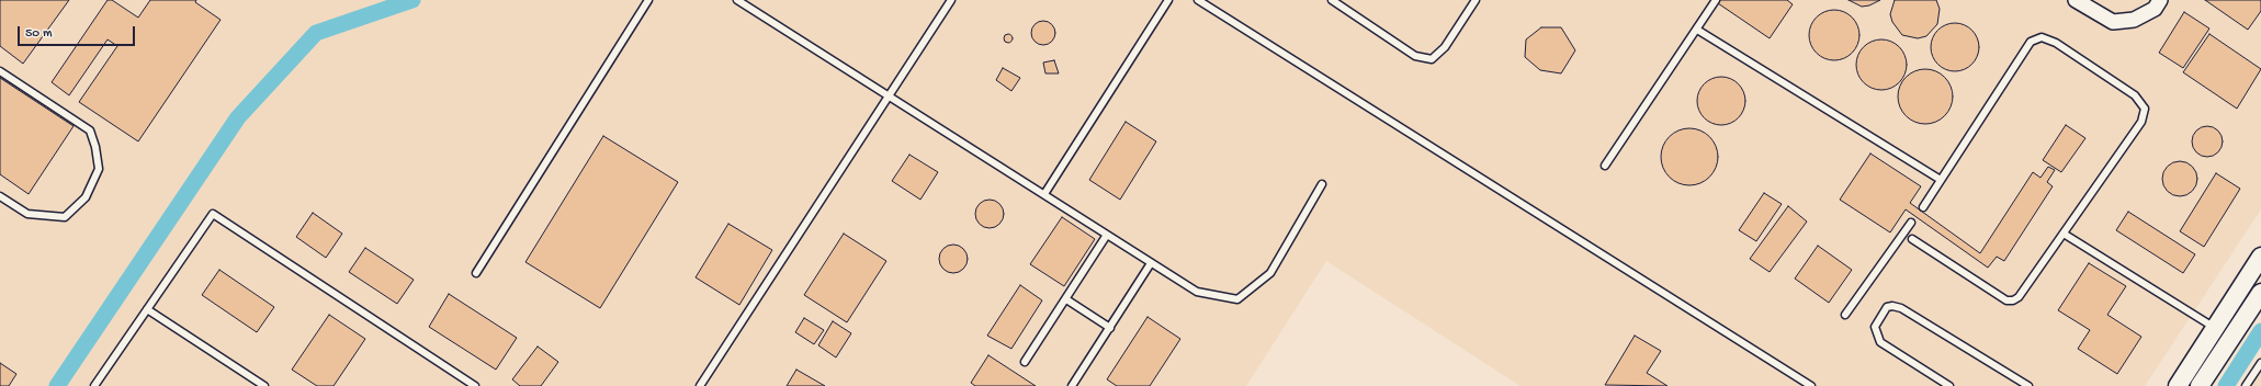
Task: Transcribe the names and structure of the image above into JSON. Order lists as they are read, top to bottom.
{
  "scale_bar": "50 m"
}
